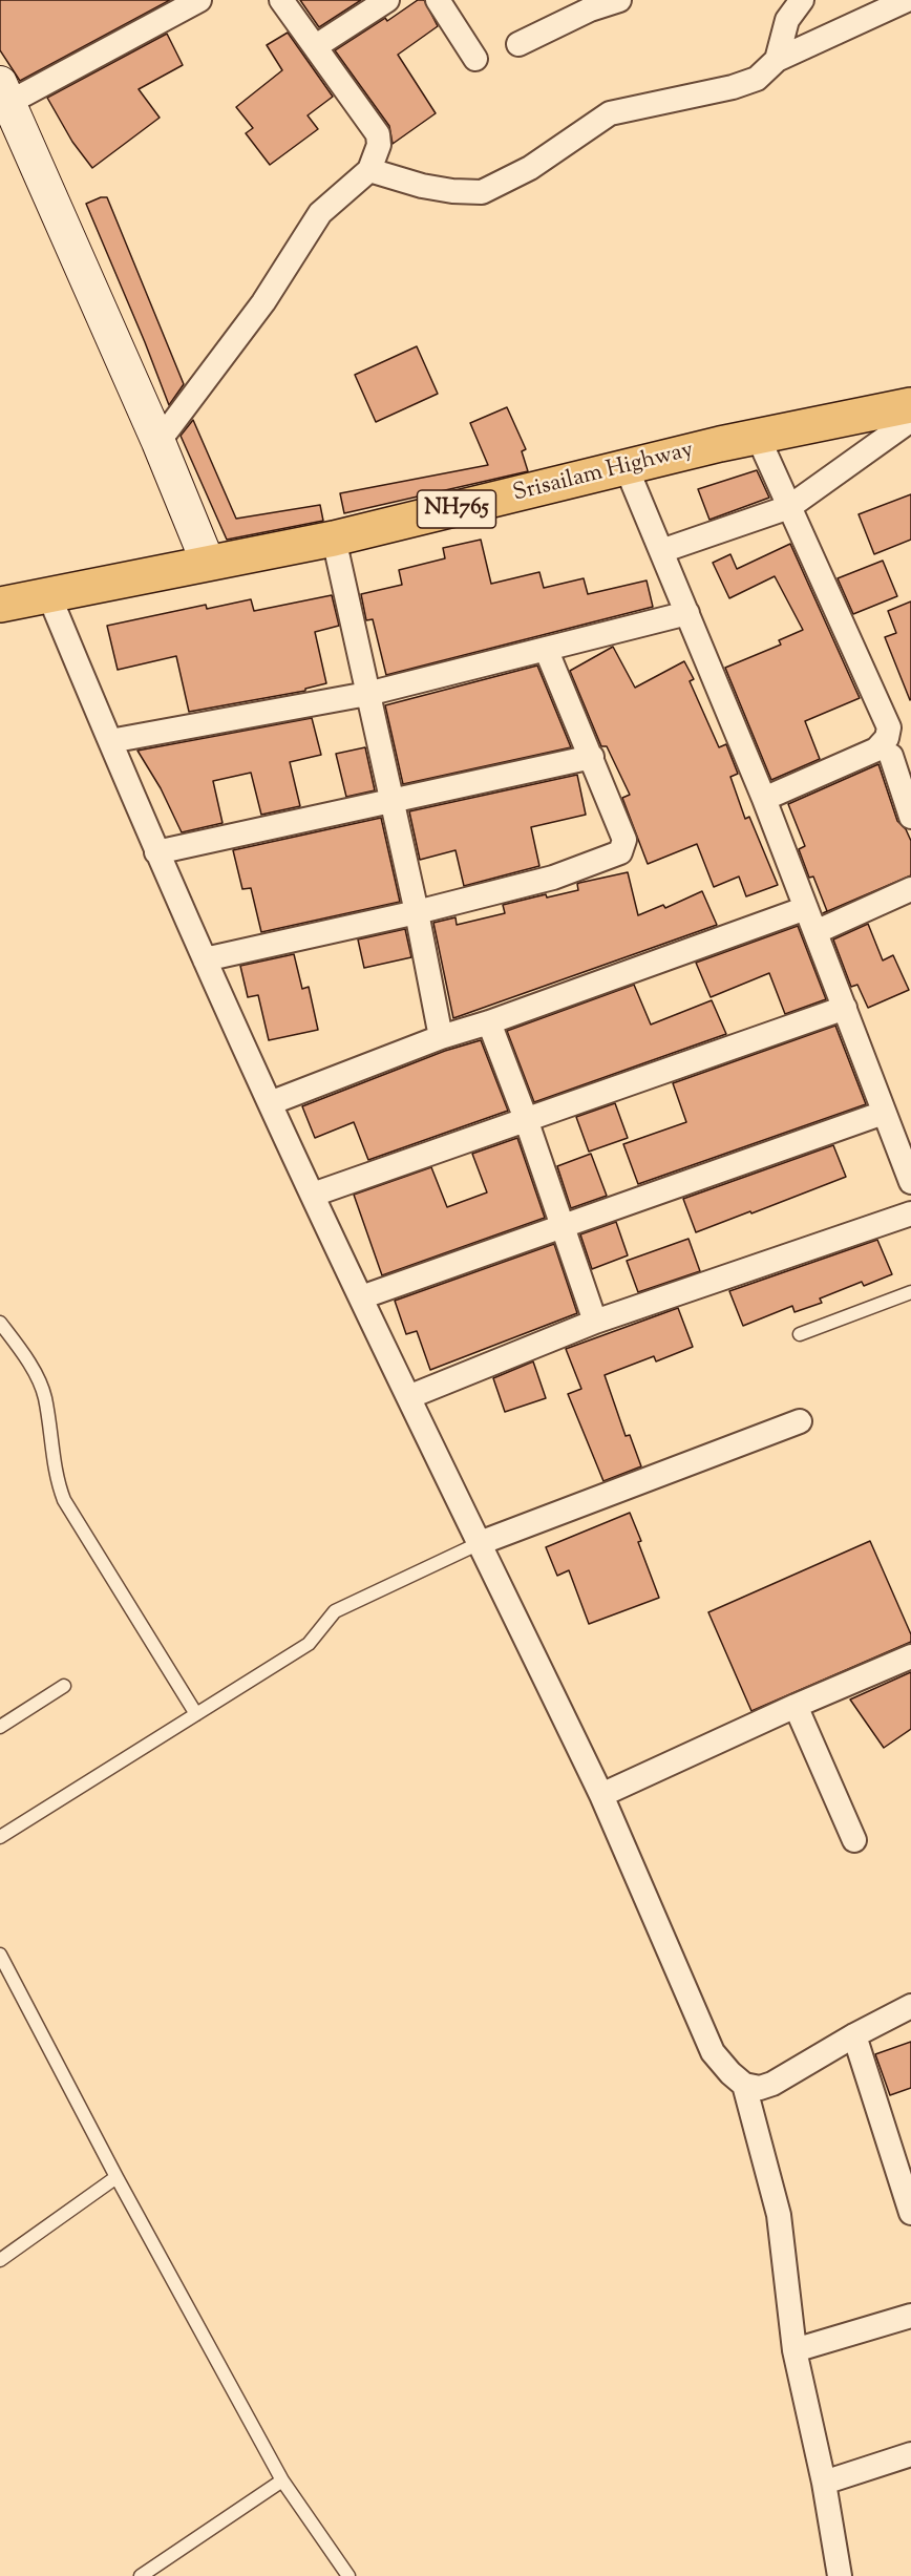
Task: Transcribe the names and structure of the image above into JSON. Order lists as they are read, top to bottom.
{
  "streets": {
    "highway": ["Srisailam Highway", "NH765"]
  }
}
